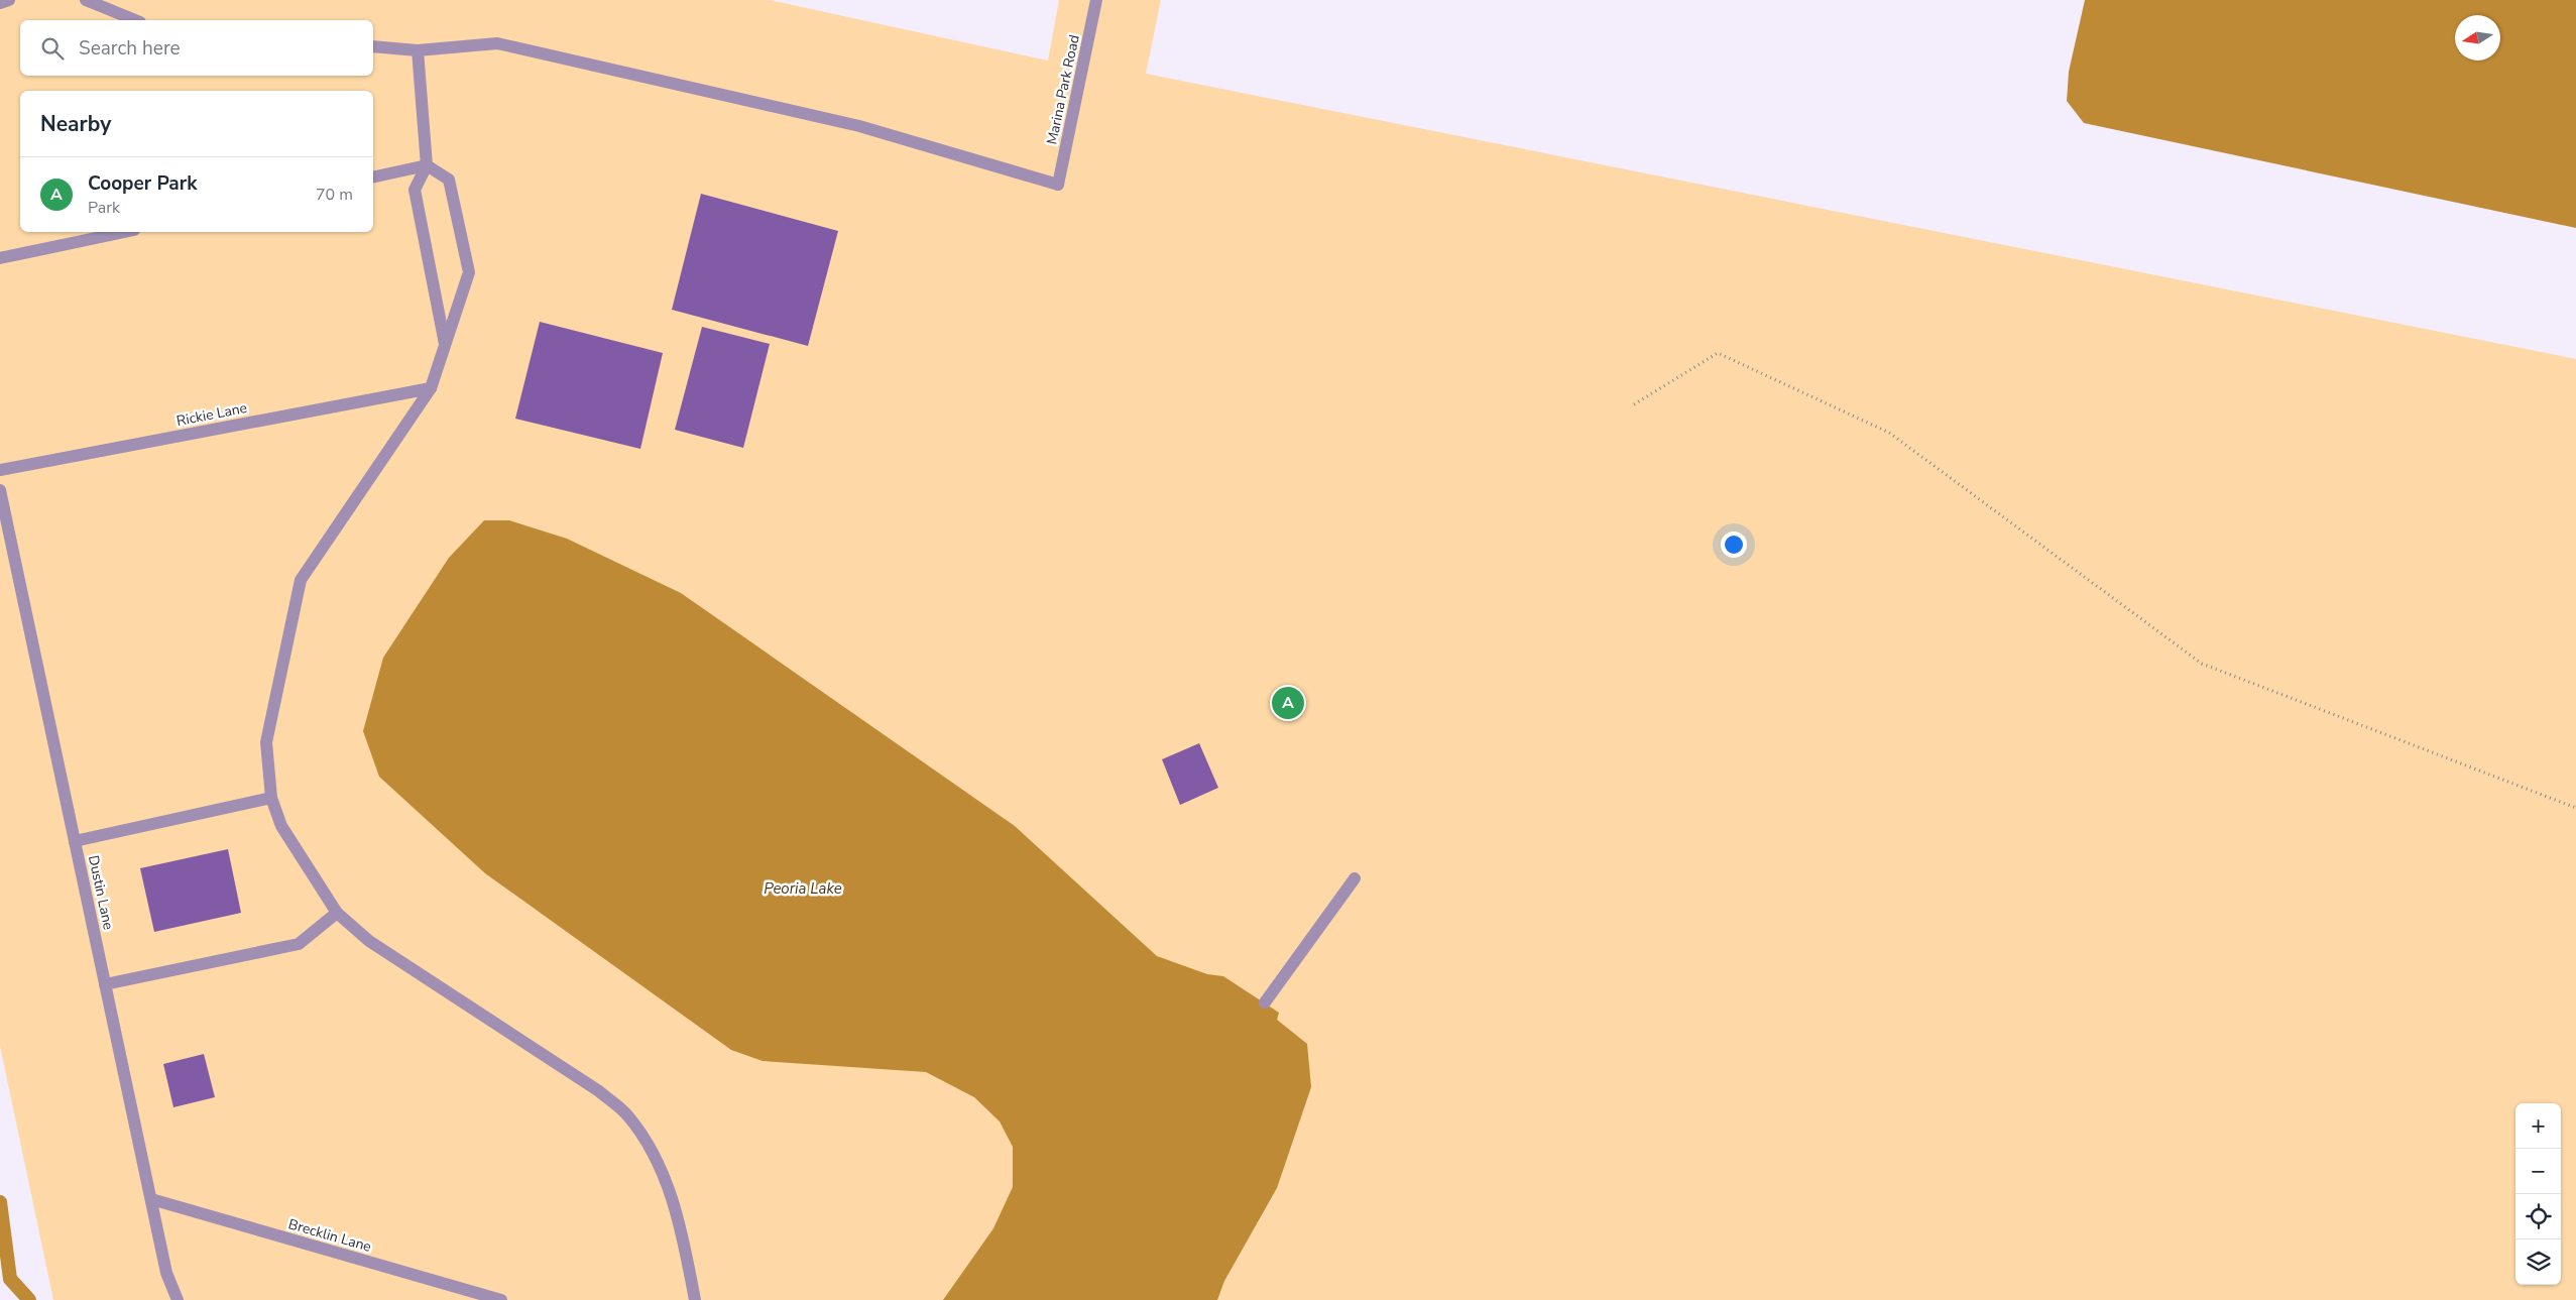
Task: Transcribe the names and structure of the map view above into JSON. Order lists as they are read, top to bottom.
{
  "streets": {
    "street": [
      "Marina Park Road",
      "Rickie Lane",
      "Dustin Lane",
      "Brecklin Lane"
    ]
  },
  "crossings": [
    ["Dustin Lane", "Brecklin Lane"]
  ],
  "water": ["Peoria Lake"],
  "north": "left",
  "page": {
    "search": "Search here",
    "heading": "Nearby",
    "list": [
      {
        "mark": "A",
        "name": "Cooper Park",
        "note": "Park",
        "value": "70 m"
      }
    ],
    "pins": "A",
    "map_buttons": ["+", "−"]
  }
}
